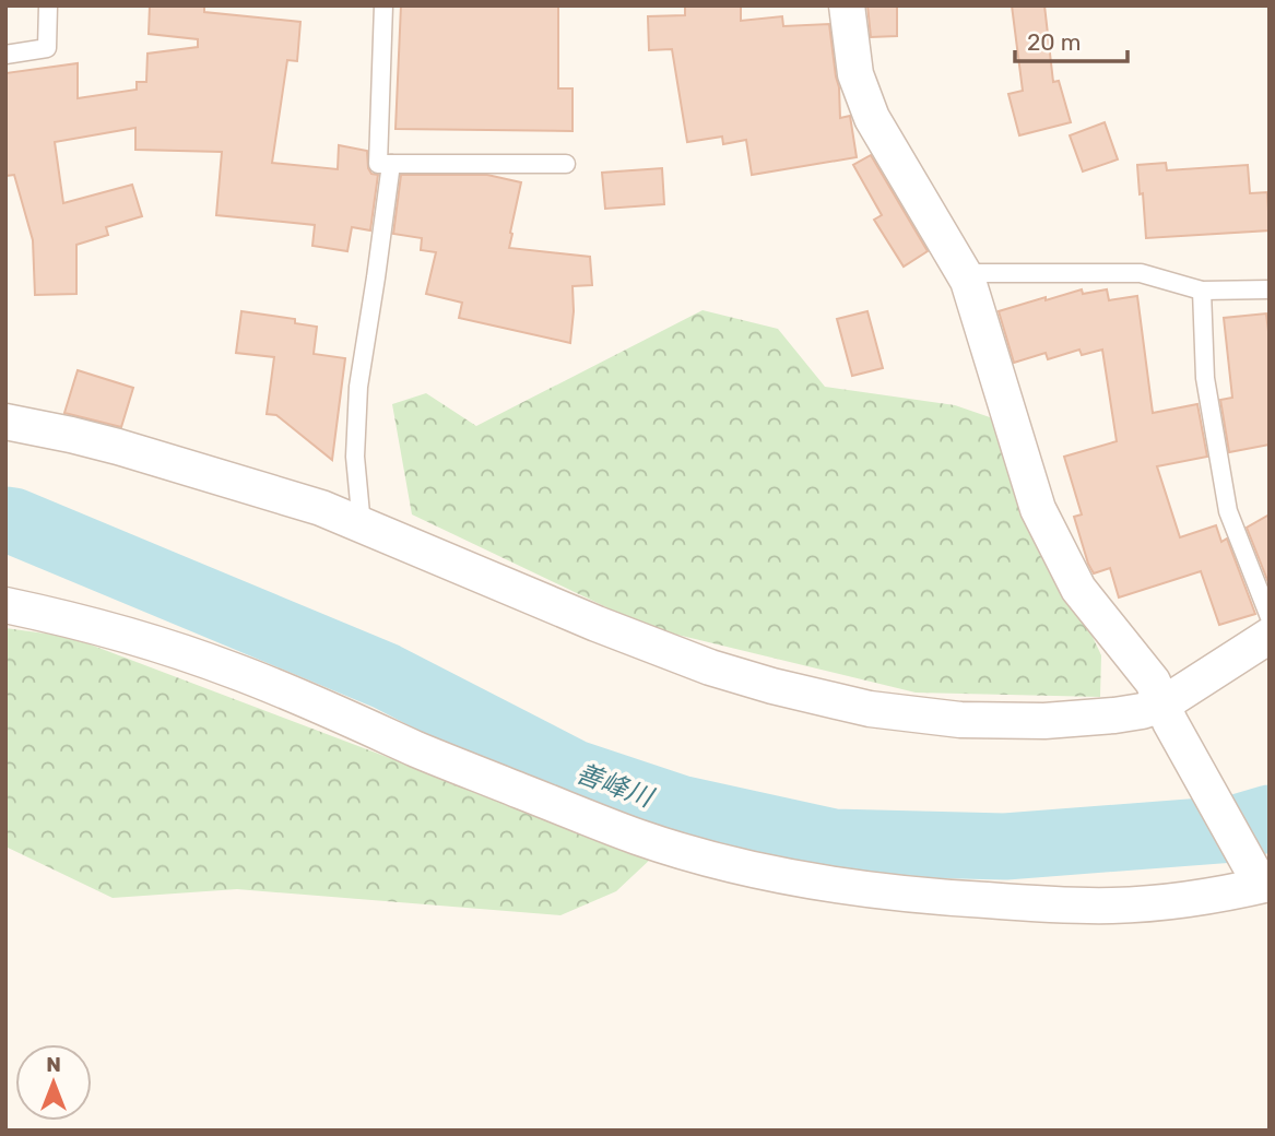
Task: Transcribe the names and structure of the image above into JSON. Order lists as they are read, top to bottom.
{
  "water": ["善峰川"],
  "scale_bar": "20 m",
  "north": "top"
}
